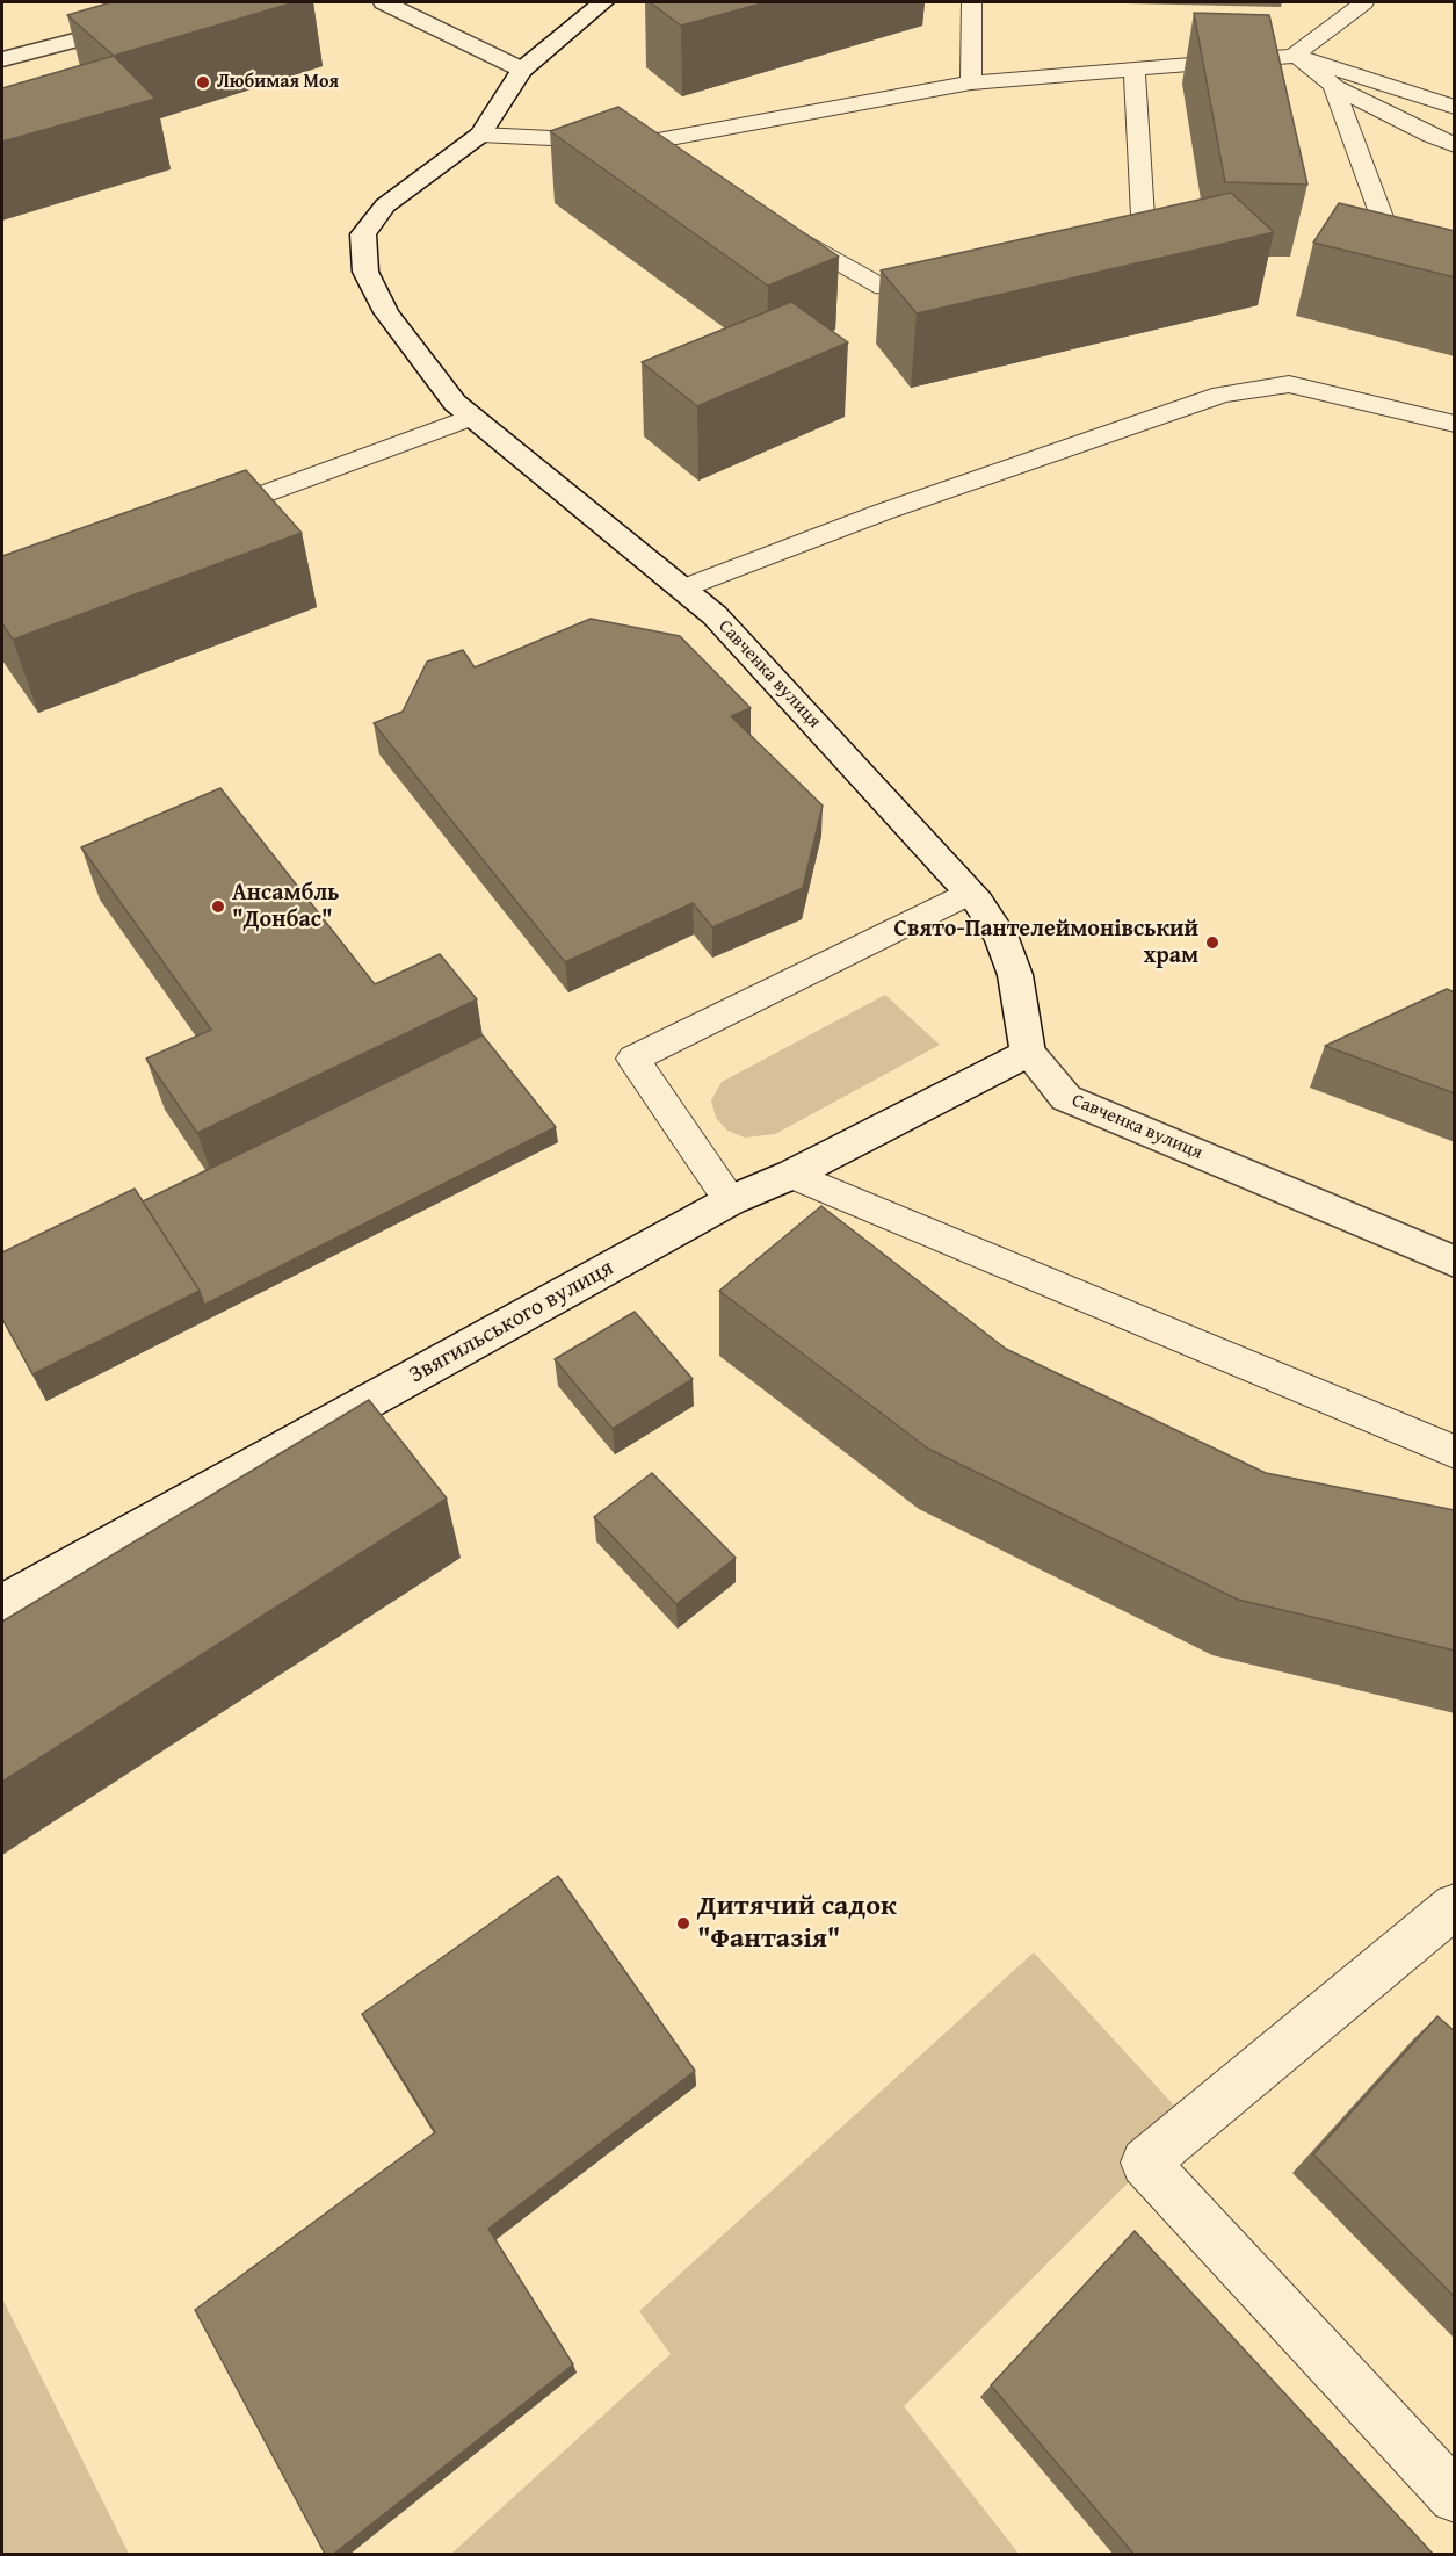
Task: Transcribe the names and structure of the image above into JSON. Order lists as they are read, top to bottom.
{
  "streets": {
    "street": ["Савченка вулиця", "Звягильського вулиця"]
  },
  "crossings": [
    ["Савченка вулиця", "Звягильського вулиця"]
  ],
  "places": [
    "Любимая Моя",
    "Ансамбль \"Донбас\"",
    "Свято-Пантелеймонівський храм",
    "Дитячий садок \"Фантазія\""
  ]
}
